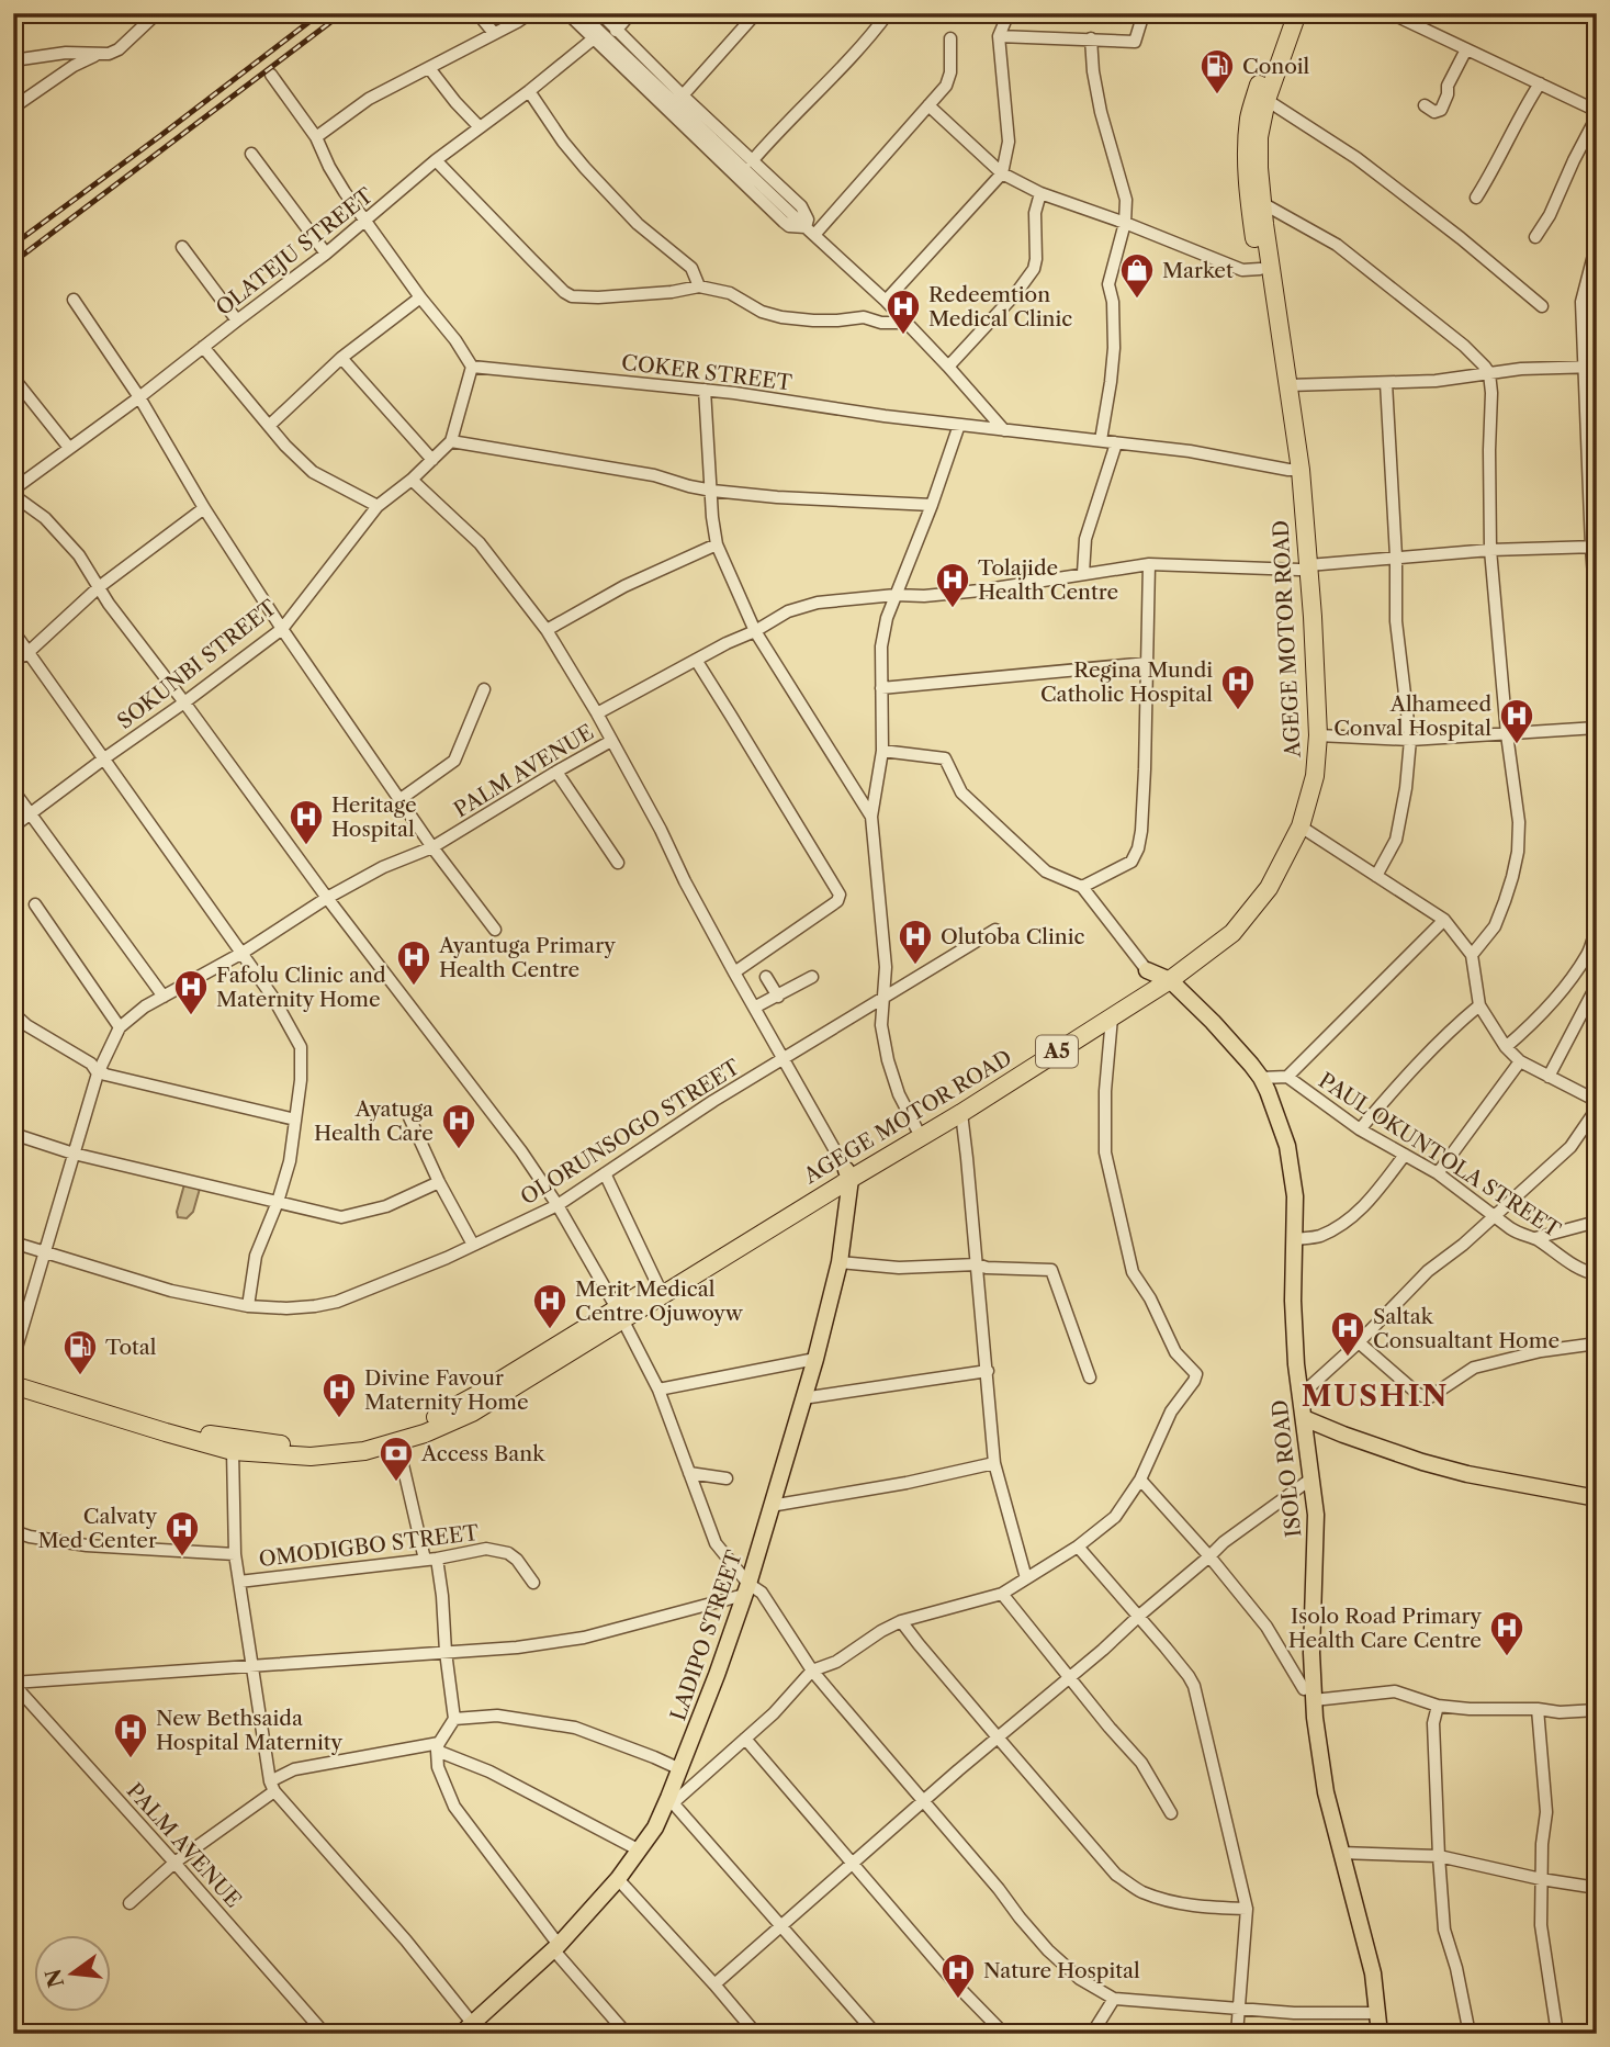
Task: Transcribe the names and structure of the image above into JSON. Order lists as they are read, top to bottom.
{
  "streets": {
    "highway": ["AGEGE MOTOR ROAD", "A5"],
    "main road": ["ISOLO ROAD", "LADIPO STREET"],
    "street": [
      "OLATEJU STREET",
      "COKER STREET",
      "SOKUNBI STREET",
      "PALM AVENUE",
      "OLORUNSOGO STREET",
      "PAUL OKUNTOLA STREET",
      "OMODIGBO STREET"
    ]
  },
  "crossings": [
    ["COKER STREET", "AGEGE MOTOR ROAD"],
    ["AGEGE MOTOR ROAD", "ISOLO ROAD"],
    ["AGEGE MOTOR ROAD", "LADIPO STREET"],
    ["PALM AVENUE", "OLORUNSOGO STREET"],
    ["PAUL OKUNTOLA STREET", "ISOLO ROAD"]
  ],
  "districts": ["MUSHIN"],
  "places": {
    "fuel station": ["Conoil", "Total"],
    "shop": ["Market"],
    "hospital": [
      "Redeemtion Medical Clinic",
      "Tolajide Health Centre",
      "Regina Mundi Catholic Hospital",
      "Alhameed Conval Hospital",
      "Heritage Hospital",
      "Olutoba Clinic",
      "Ayantuga Primary Health Centre",
      "Fafolu Clinic and Maternity Home",
      "Ayatuga Health Care",
      "Merit Medical Centre Ojuwoyw",
      "Saltak Consualtant Home",
      "Divine Favour Maternity Home",
      "Calvaty Med Center",
      "Isolo Road Primary Health Care Centre",
      "New Bethsaida Hospital Maternity",
      "Nature Hospital"
    ],
    "bank": ["Access Bank"]
  },
  "north": "left"
}
